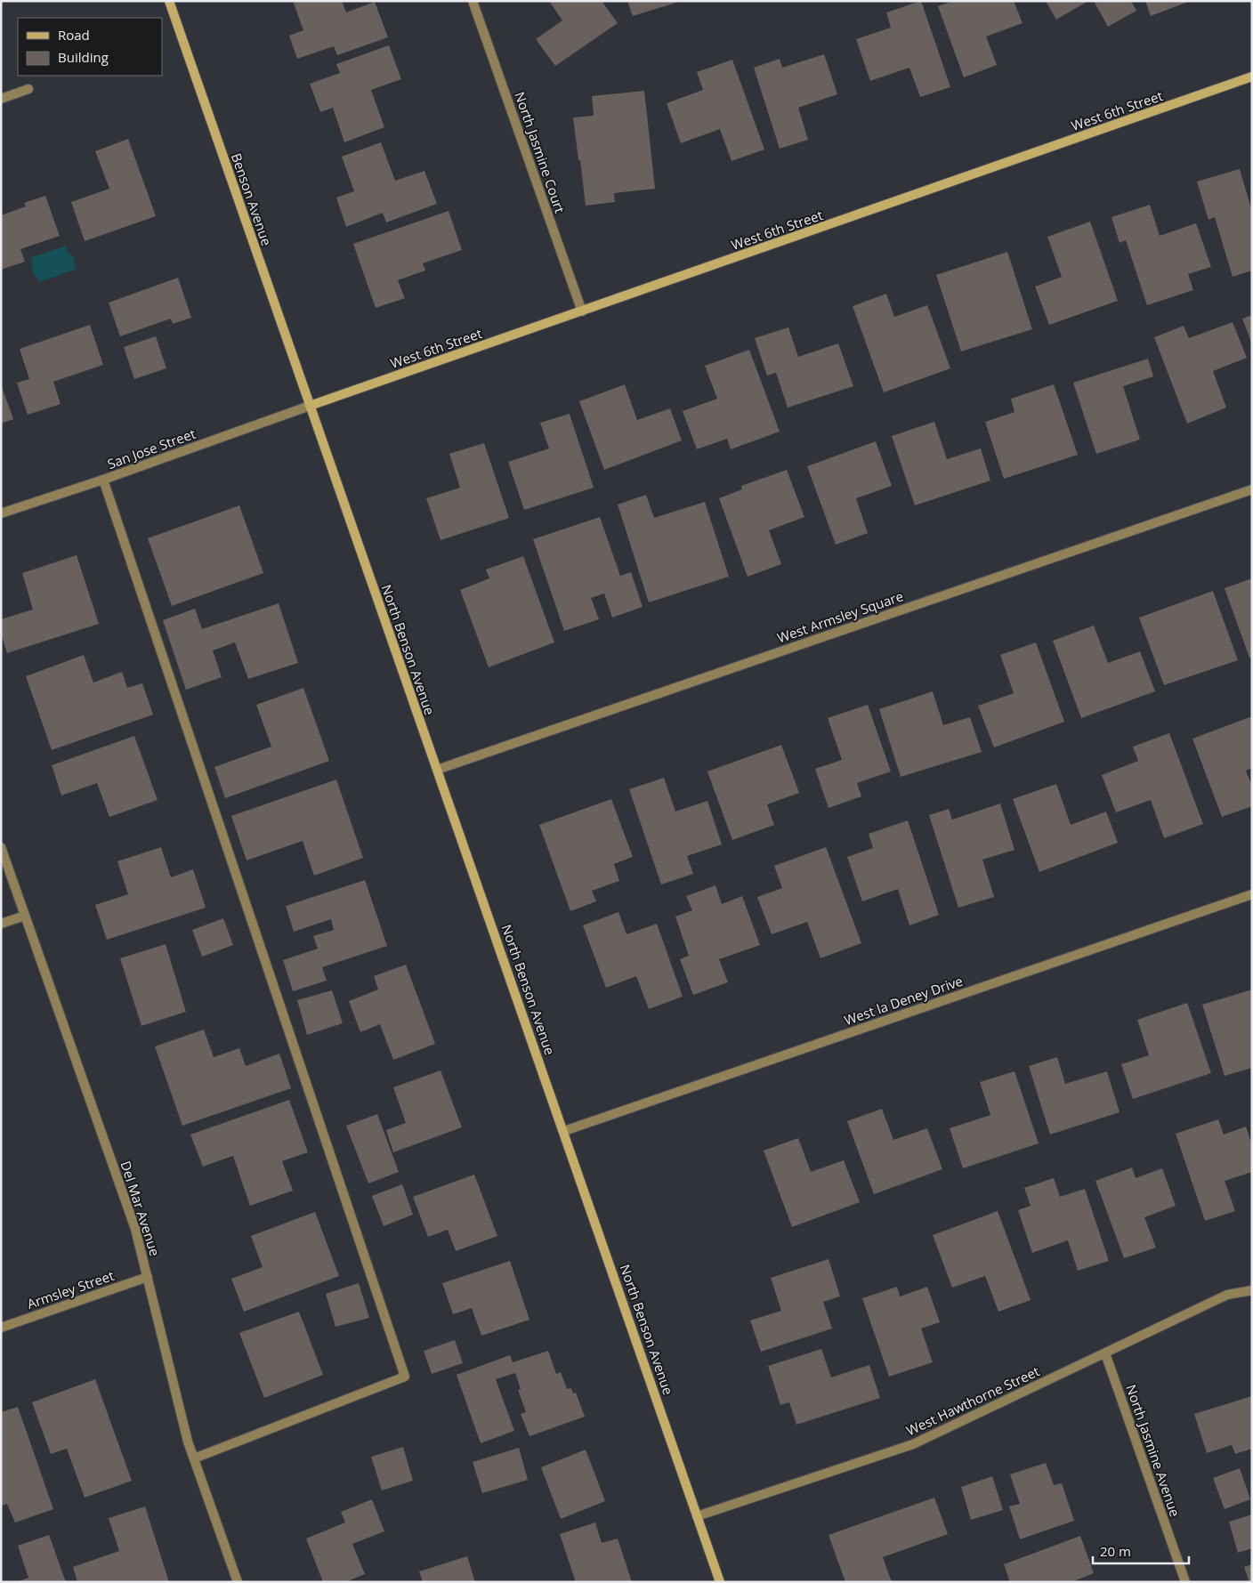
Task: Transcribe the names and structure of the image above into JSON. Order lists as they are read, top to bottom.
{
  "streets": {
    "main road": ["West 6th Street", "Benson Avenue", "North Benson Avenue"],
    "street": [
      "North Jasmine Court",
      "San Jose Street",
      "West Armsley Square",
      "West la Deney Drive",
      "Del Mar Avenue",
      "Armsley Street",
      "West Hawthorne Street",
      "North Jasmine Avenue"
    ]
  },
  "crossings": [
    ["West 6th Street", "North Jasmine Court"],
    ["West 6th Street", "Benson Avenue"],
    ["West 6th Street", "San Jose Street"],
    ["West 6th Street", "North Benson Avenue"],
    ["Benson Avenue", "San Jose Street"],
    ["Benson Avenue", "North Benson Avenue"],
    ["San Jose Street", "North Benson Avenue"],
    ["West Armsley Square", "North Benson Avenue"],
    ["North Benson Avenue", "West la Deney Drive"],
    ["North Benson Avenue", "West Hawthorne Street"],
    ["Del Mar Avenue", "Armsley Street"],
    ["West Hawthorne Street", "North Jasmine Avenue"]
  ],
  "legend": ["Road", "Building"],
  "scale_bar": "20 m"
}
